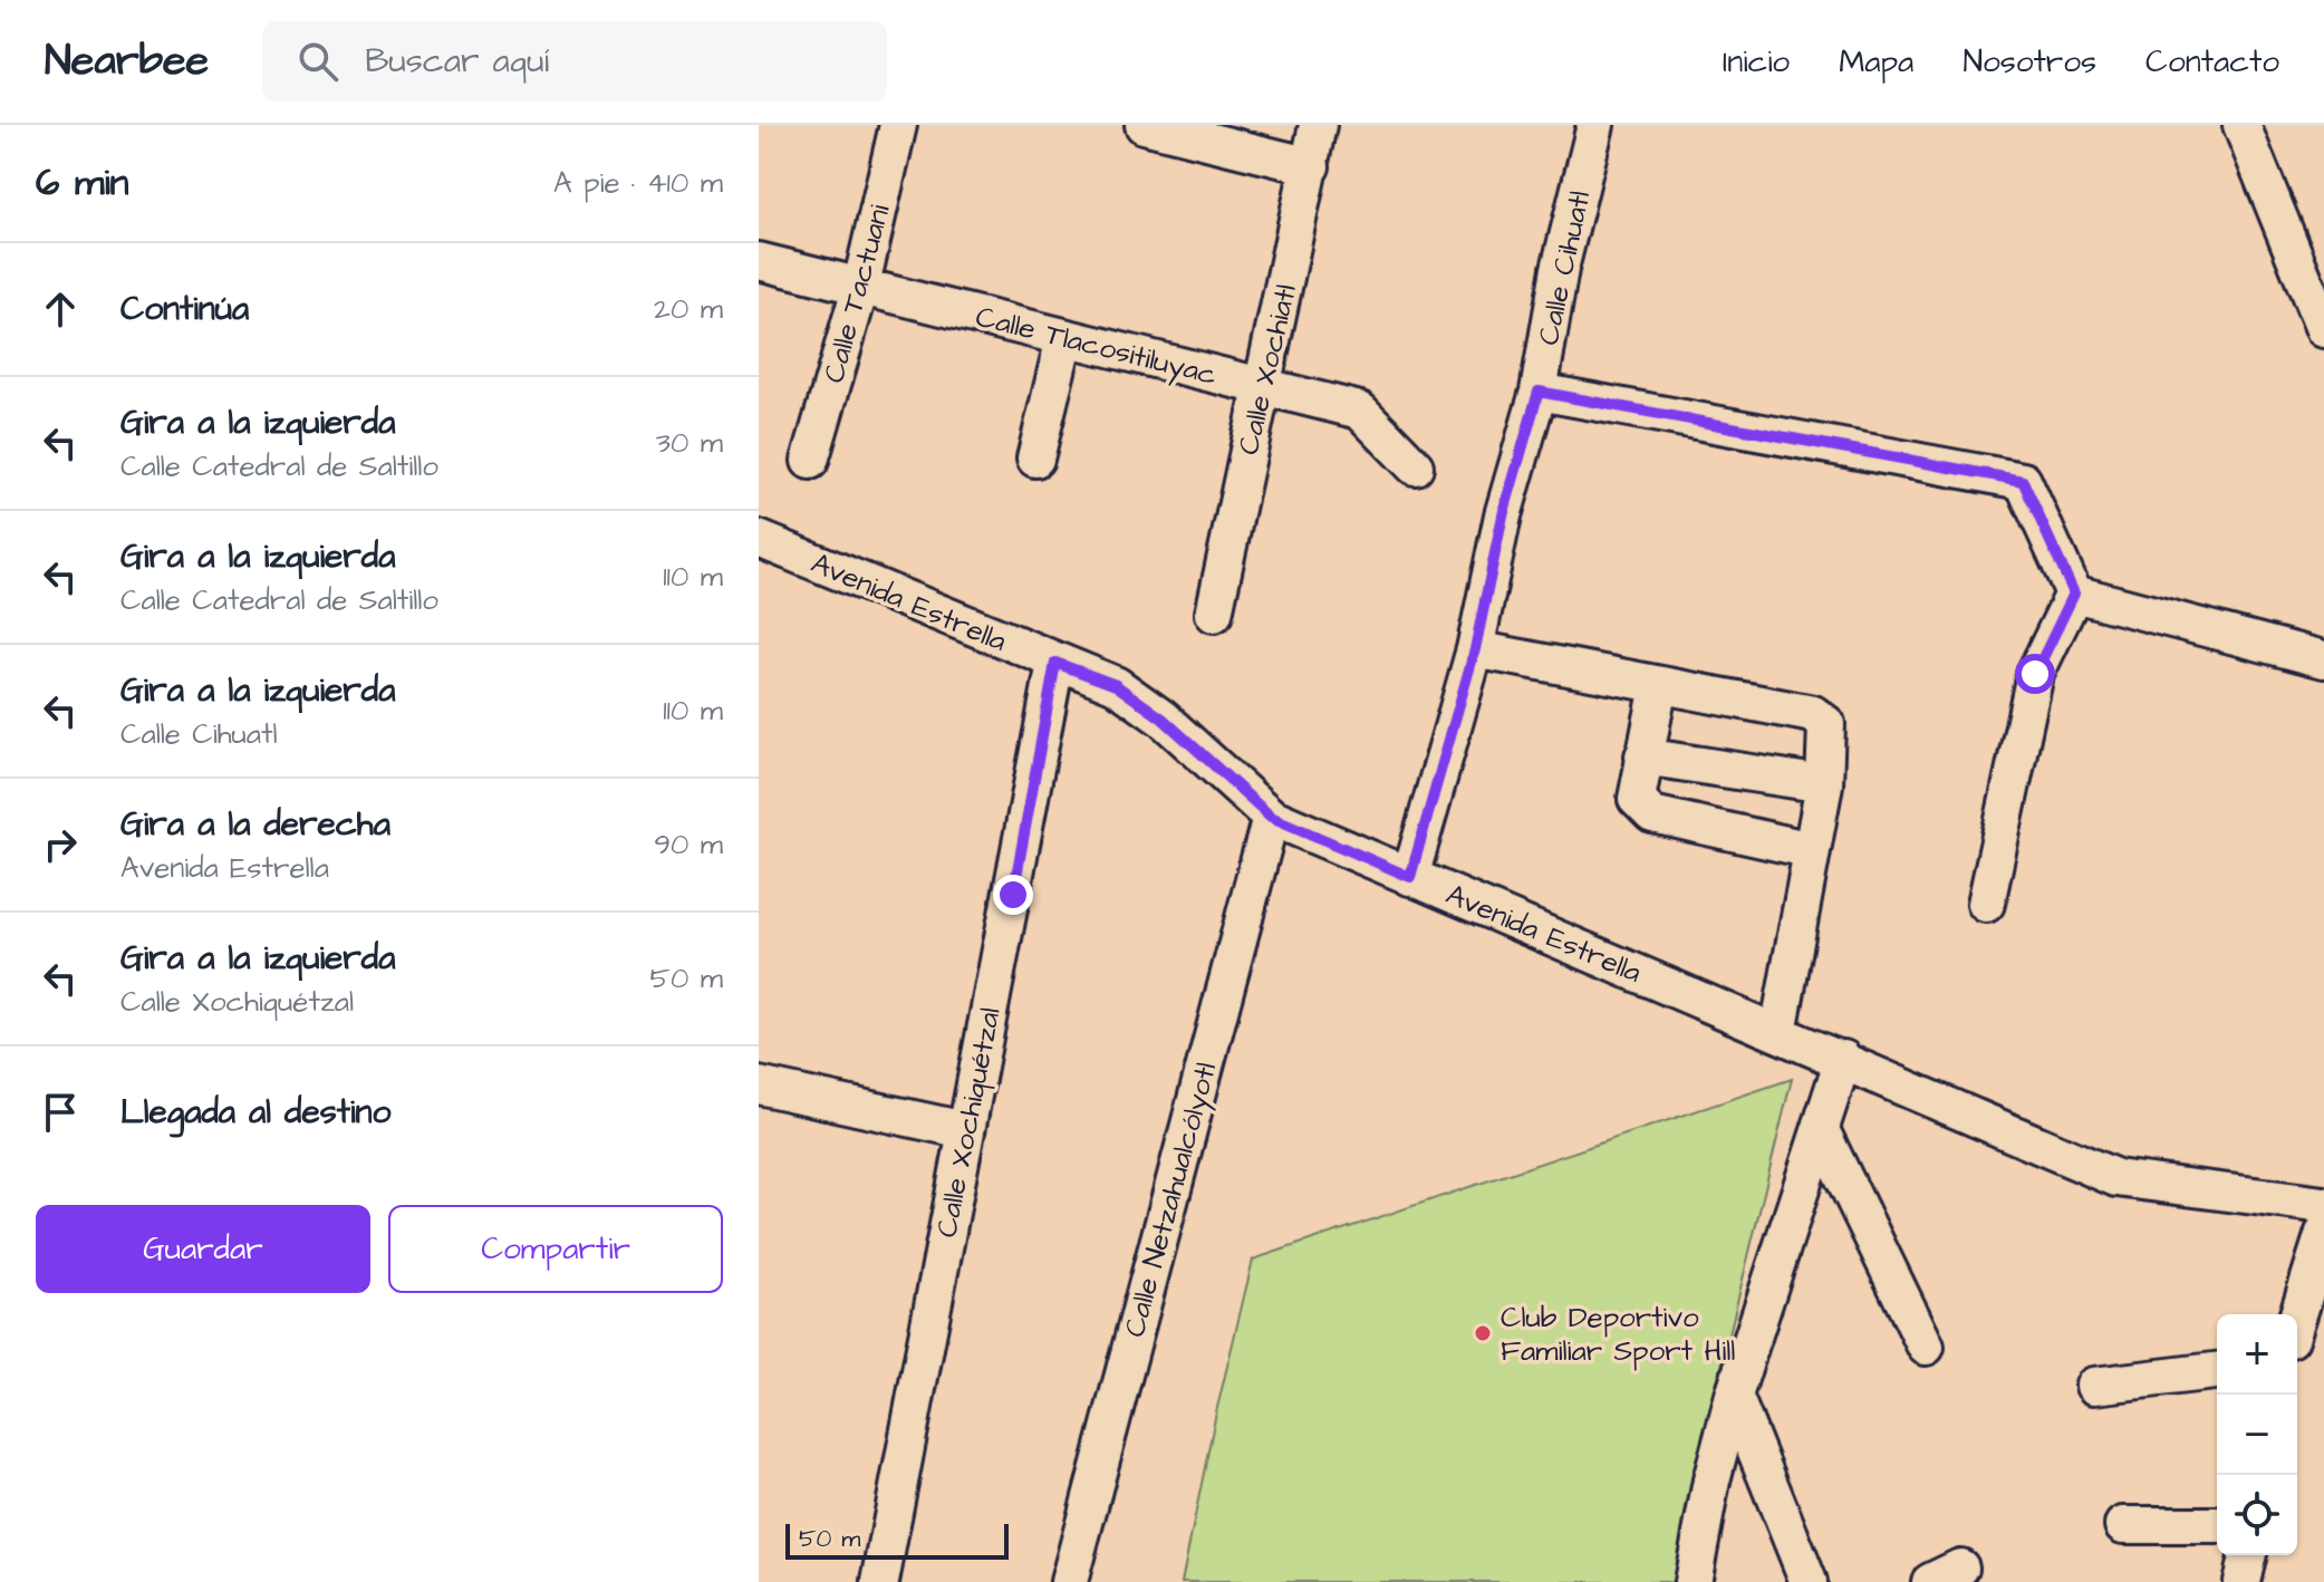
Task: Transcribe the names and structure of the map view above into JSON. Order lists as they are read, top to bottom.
{
  "streets": {
    "street": [
      "Calle Cihuatl",
      "Calle Tactuani",
      "Calle Tlacositiluyac",
      "Calle Xochiatl",
      "Avenida Estrella",
      "Calle Xochiquétzal",
      "Calle Netzahualcólyotl"
    ]
  },
  "crossings": [
    ["Calle Cihuatl", "Avenida Estrella"],
    ["Calle Tactuani", "Calle Tlacositiluyac"],
    ["Calle Tlacositiluyac", "Calle Xochiatl"],
    ["Avenida Estrella", "Calle Xochiquétzal"],
    ["Avenida Estrella", "Calle Netzahualcólyotl"]
  ],
  "places": ["Club Deportivo Familiar Sport Hill"],
  "scale_bar": "50 m",
  "page": {
    "header": "Nearbee",
    "search": "Buscar aquí",
    "nav": [
      "Inicio",
      "Mapa",
      "Nosotros",
      "Contacto"
    ],
    "heading": ["6 min", "A pie · 410 m"],
    "list": [
      ["Continúa", "20 m"],
      ["Gira a la izquierda", "Calle Catedral de Saltillo", "30 m"],
      ["Gira a la izquierda", "Calle Catedral de Saltillo", "110 m"],
      ["Gira a la izquierda", "Calle Cihuatl", "110 m"],
      ["Gira a la derecha", "Avenida Estrella", "90 m"],
      ["Gira a la izquierda", "Calle Xochiquétzal", "50 m"],
      "Llegada al destino"
    ],
    "buttons": ["Guardar", "Compartir"],
    "map_buttons": ["+", "−"],
    "scale": "50 m"
  }
}
